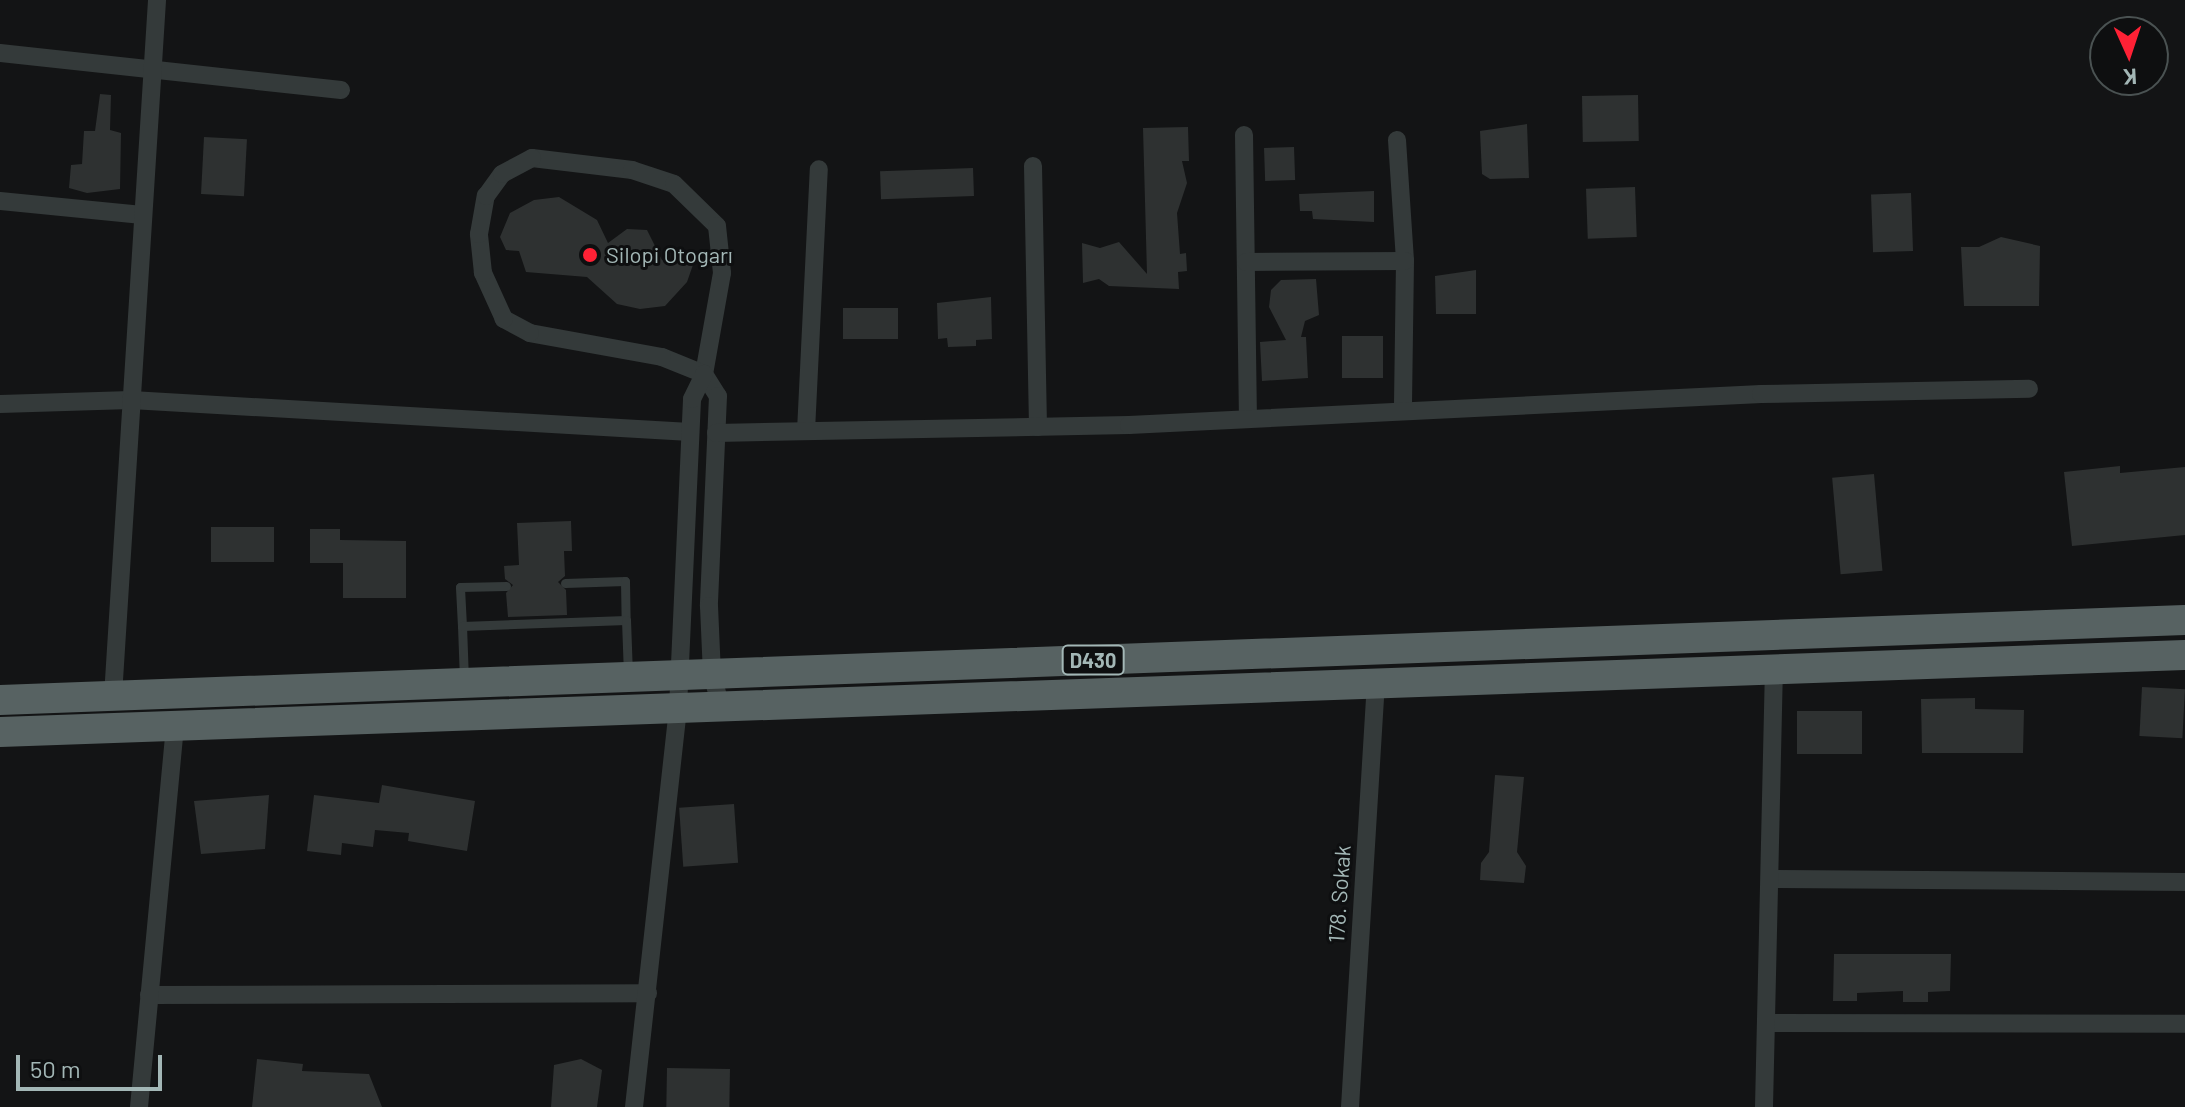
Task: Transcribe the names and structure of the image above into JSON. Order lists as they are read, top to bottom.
{
  "streets": {
    "highway": ["D430"],
    "street": ["178. Sokak"]
  },
  "crossings": [
    ["D430", "178. Sokak"]
  ],
  "places": ["Silopi Otogarı"],
  "scale_bar": "50 m",
  "north": "bottom"
}
